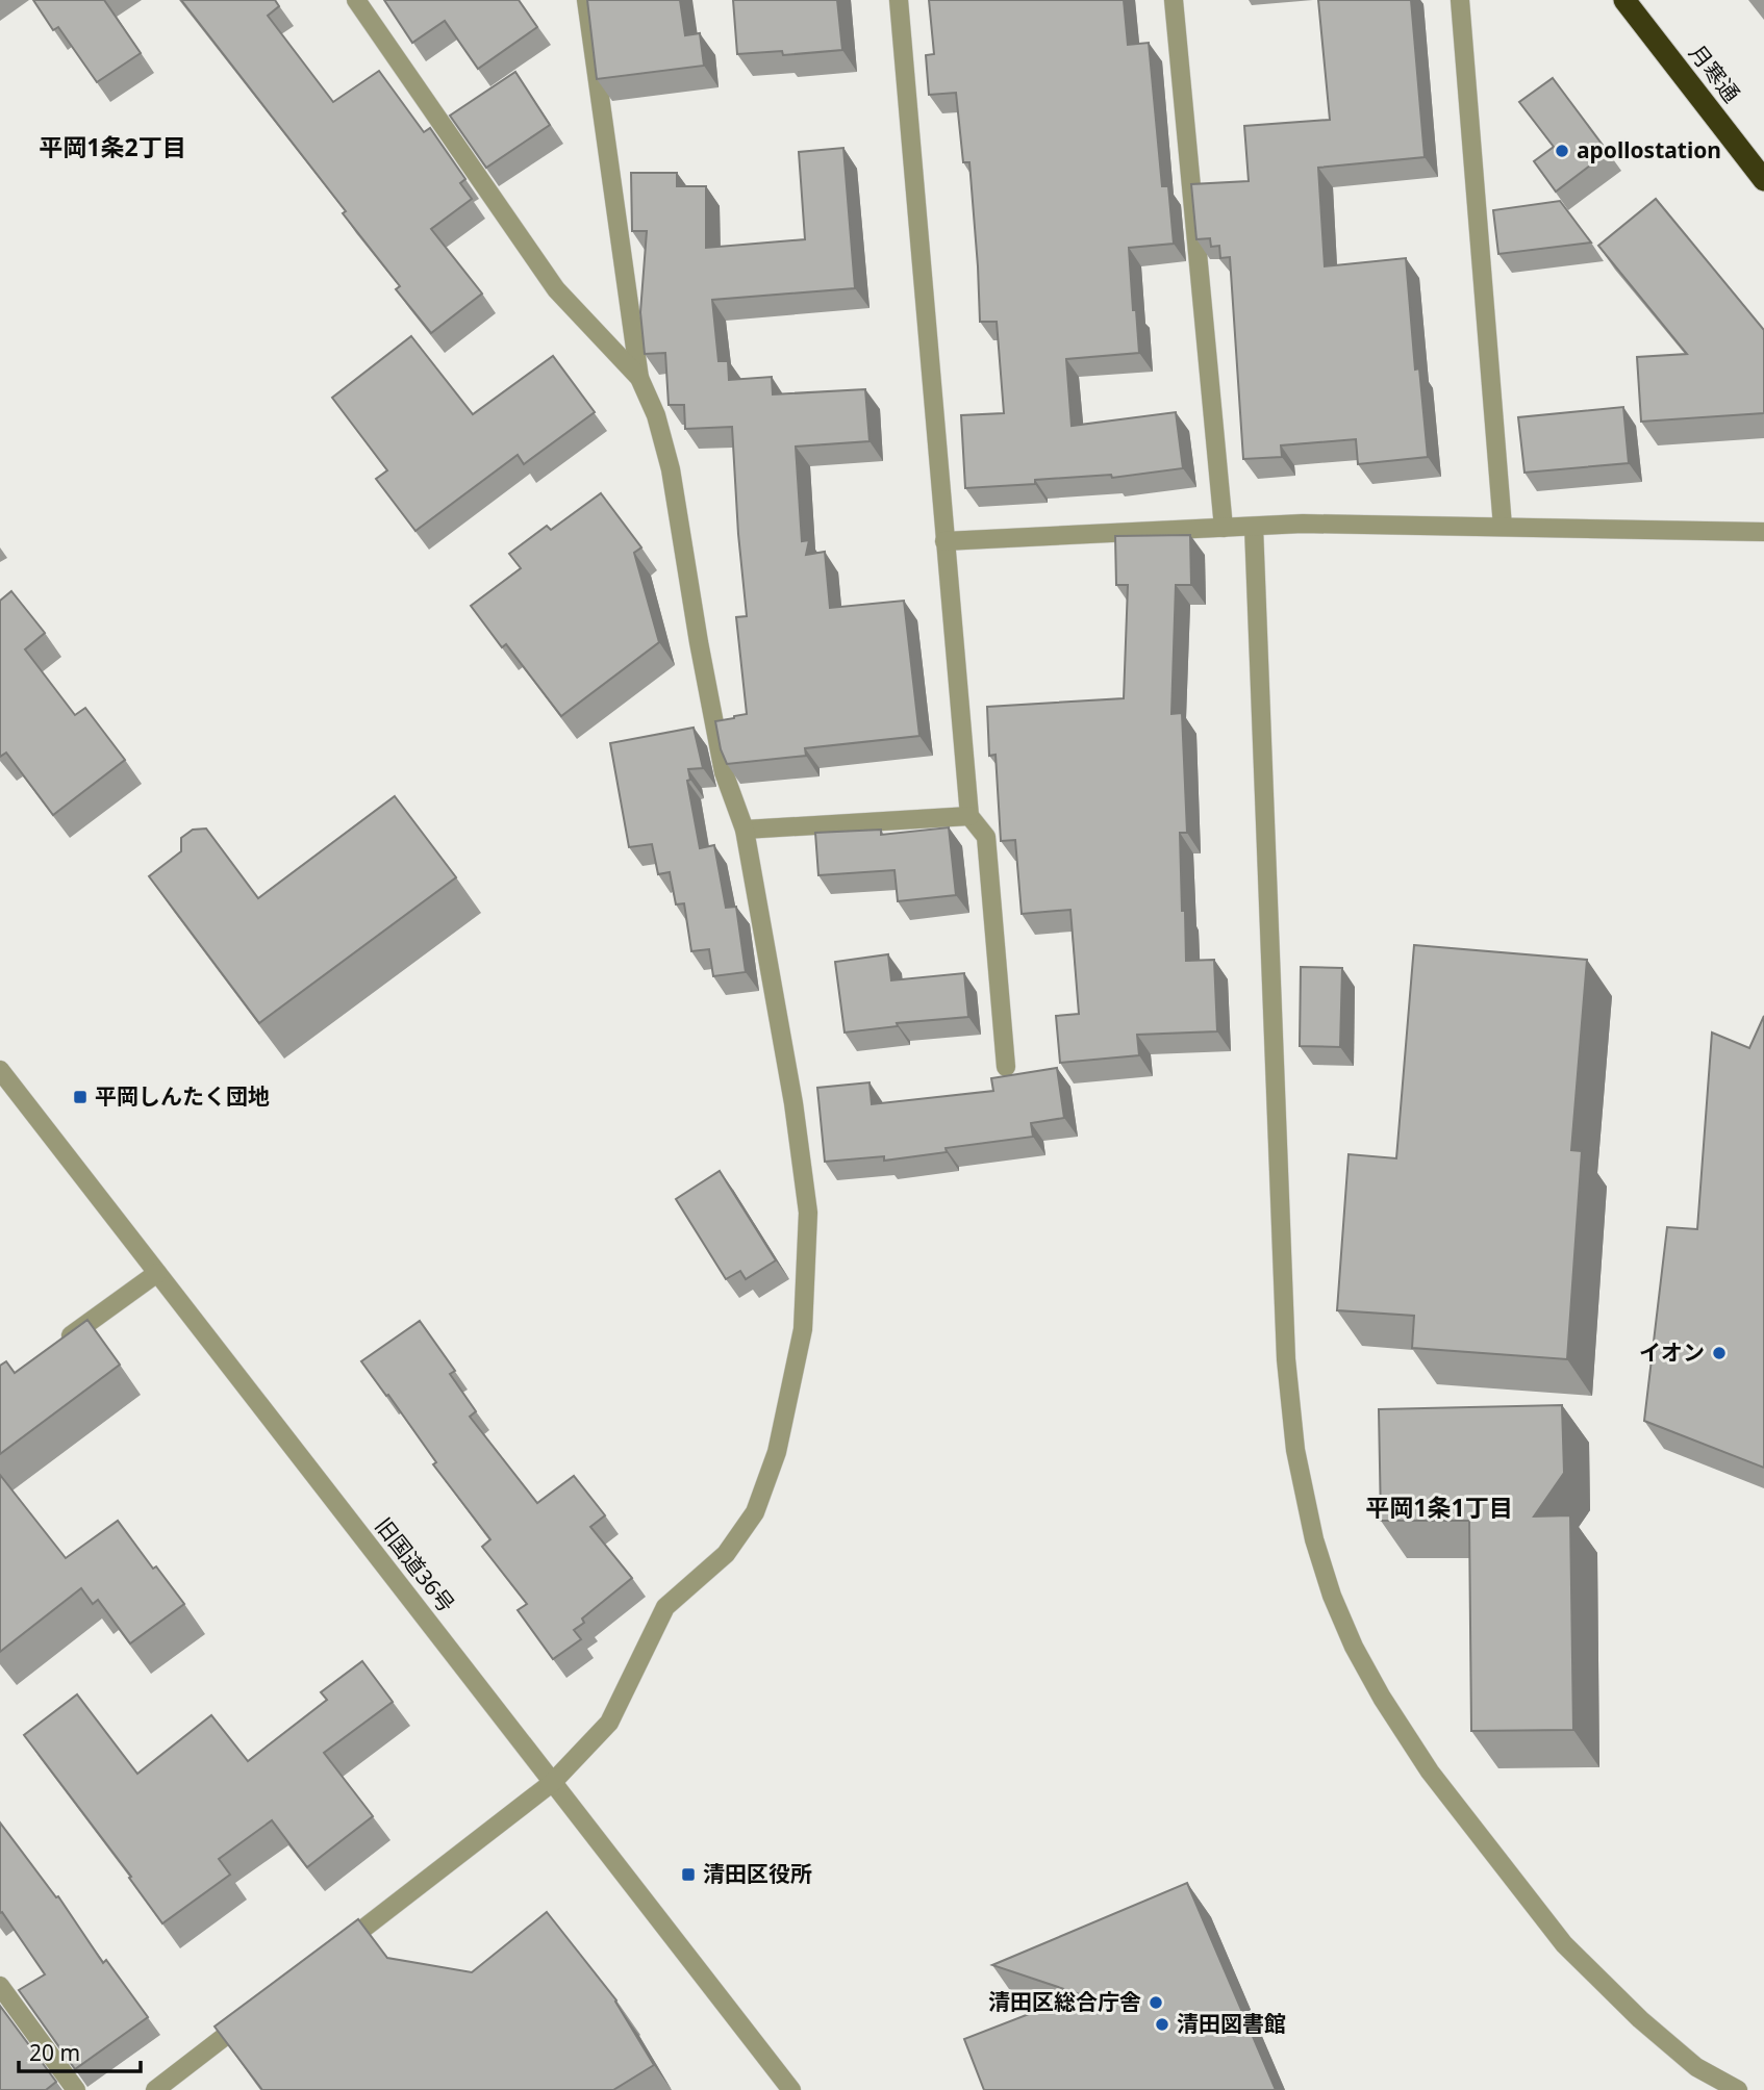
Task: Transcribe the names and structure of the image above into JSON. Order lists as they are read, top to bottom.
{
  "streets": {
    "highway": ["月寒通"],
    "street": ["旧国道36号"]
  },
  "districts": ["平岡1条2丁目", "平岡1条1丁目"],
  "places": {
    "other": [
      "apollostation",
      "イオン",
      "清田区総合庁舎",
      "清田図書館"
    ],
    "transit": ["平岡しんたく団地", "清田区役所"]
  },
  "scale_bar": "20 m"
}
